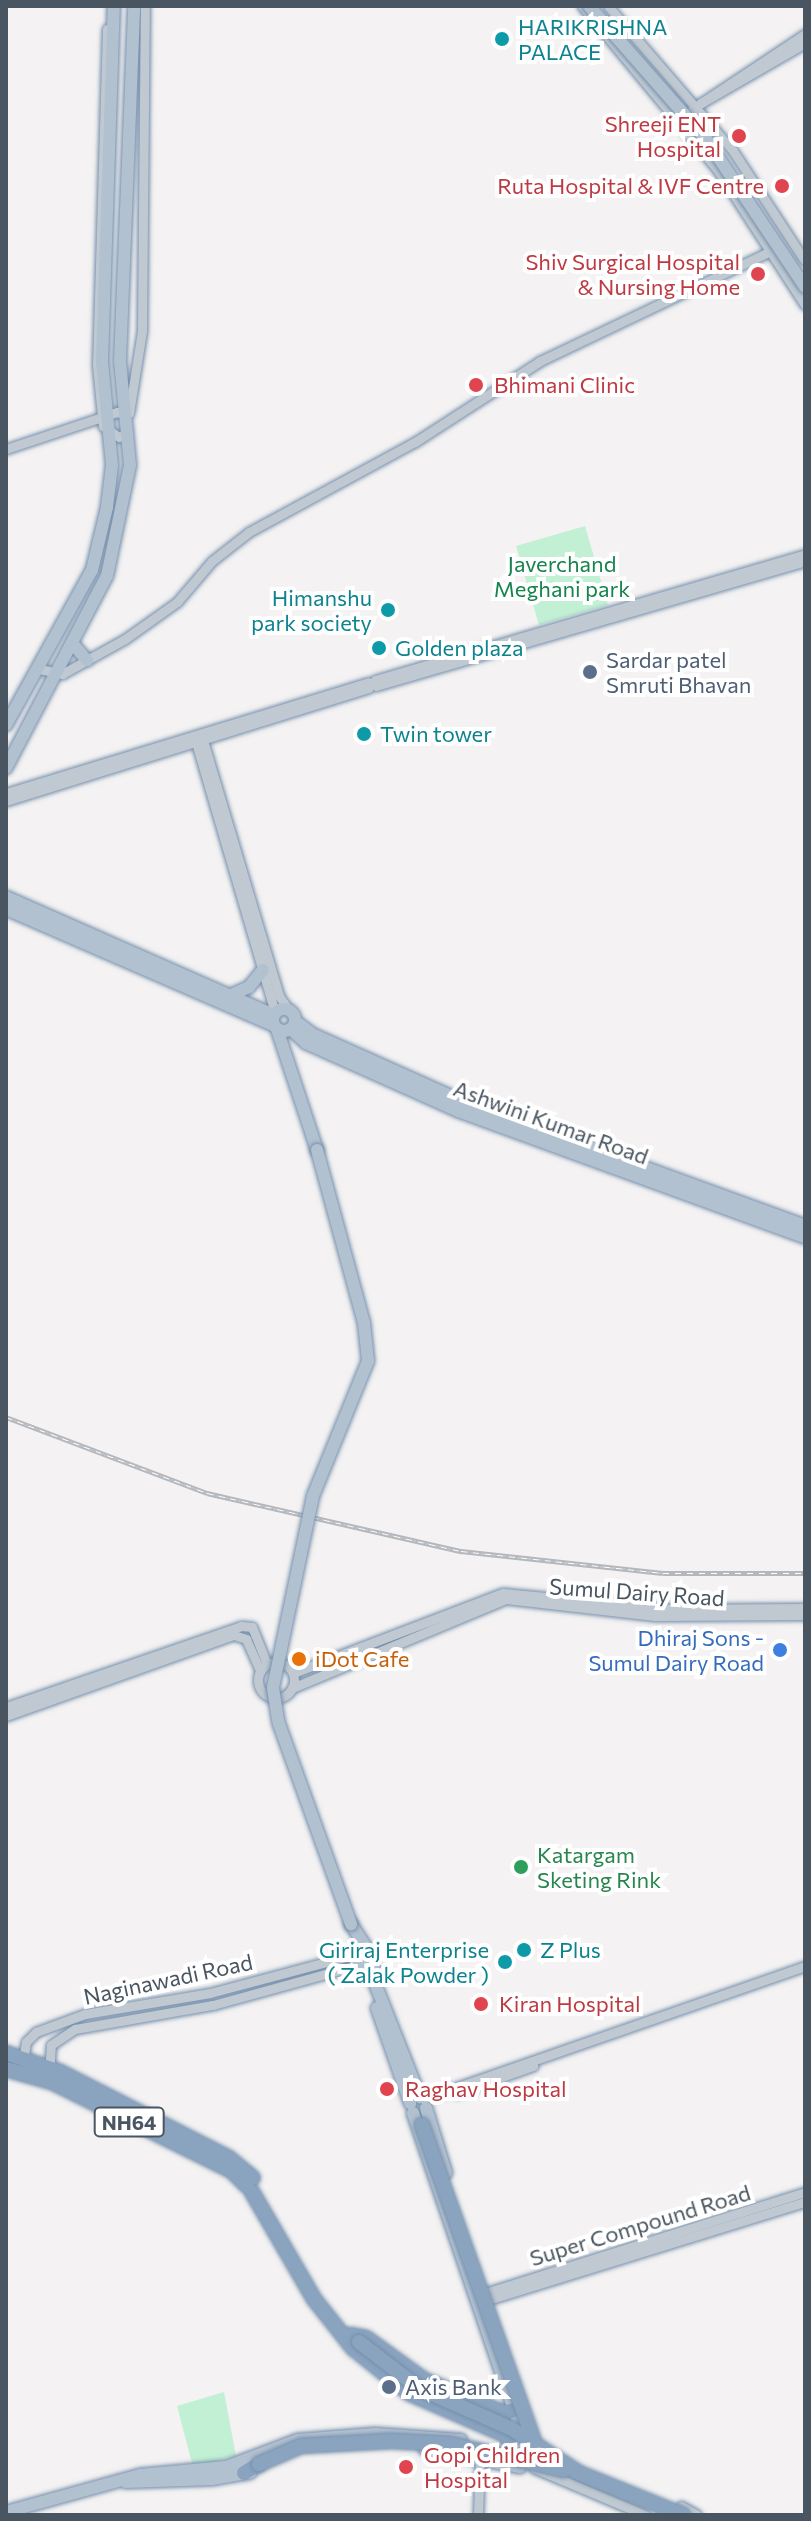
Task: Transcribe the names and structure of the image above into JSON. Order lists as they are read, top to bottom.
{
  "streets": {
    "highway": ["NH64"],
    "main road": ["Ashwini Kumar Road"],
    "street": ["Sumul Dairy Road", "Naginawadi Road", "Super Compound Road"]
  },
  "crossings": [
    ["Naginawadi Road", "NH64"]
  ],
  "parks": ["Javerchand Meghani park"],
  "places": [
    "HARIKRISHNA PALACE",
    "Shreeji ENT Hospital",
    "Ruta Hospital & IVF Centre",
    "Shiv Surgical Hospital & Nursing Home",
    "Bhimani Clinic",
    "Himanshu park society",
    "Golden plaza",
    "Sardar patel Smruti Bhavan",
    "Twin tower",
    "Dhiraj Sons - Sumul Dairy Road",
    "iDot Cafe",
    "Katargam Sketing Rink",
    "Z Plus",
    "Giriraj Enterprise ( Zalak Powder )",
    "Kiran Hospital",
    "Raghav Hospital",
    "Axis Bank",
    "Gopi Children Hospital"
  ]
}
